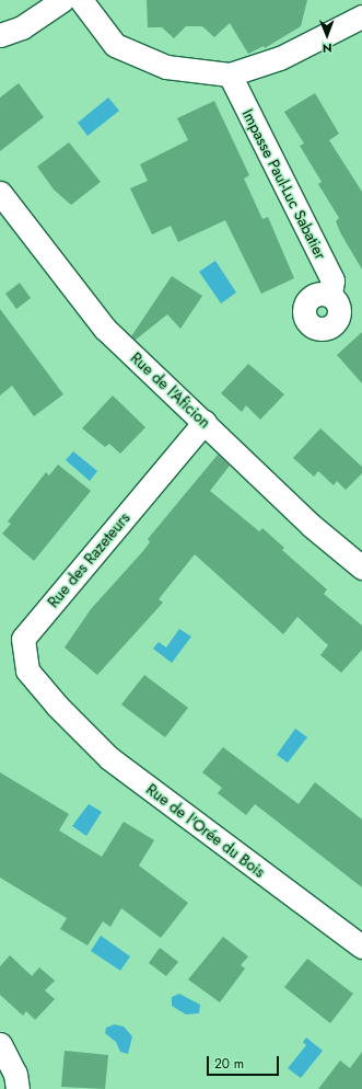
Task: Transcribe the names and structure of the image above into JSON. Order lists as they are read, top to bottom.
{
  "streets": {
    "street": [
      "Impasse Paul-Luc Sabatier",
      "Rue de l'Aficion",
      "Rue des Razeteurs",
      "Rue de l'Orée du Bois"
    ]
  },
  "crossings": [
    ["Rue de l'Aficion", "Rue des Razeteurs"],
    ["Rue des Razeteurs", "Rue de l'Orée du Bois"]
  ],
  "scale_bar": "20 m",
  "north": "bottom"
}
